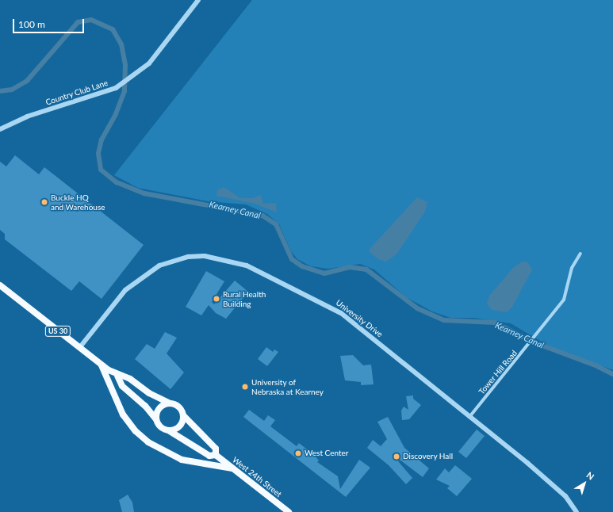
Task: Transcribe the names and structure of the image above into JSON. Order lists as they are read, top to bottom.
{
  "streets": {
    "main road": ["US 30", "West 24th Street"],
    "street": ["Country Club Lane", "University Drive", "Tower Hill Road"]
  },
  "crossings": [
    ["University Drive", "US 30"],
    ["University Drive", "Tower Hill Road"],
    ["US 30", "West 24th Street"]
  ],
  "water": ["Kearney Canal"],
  "places": [
    "Buckle HQ and Warehouse",
    "Rural Health Building",
    "University of Nebraska at Kearney",
    "West Center",
    "Discovery Hall"
  ],
  "scale_bar": "100 m",
  "north": "top right"
}
